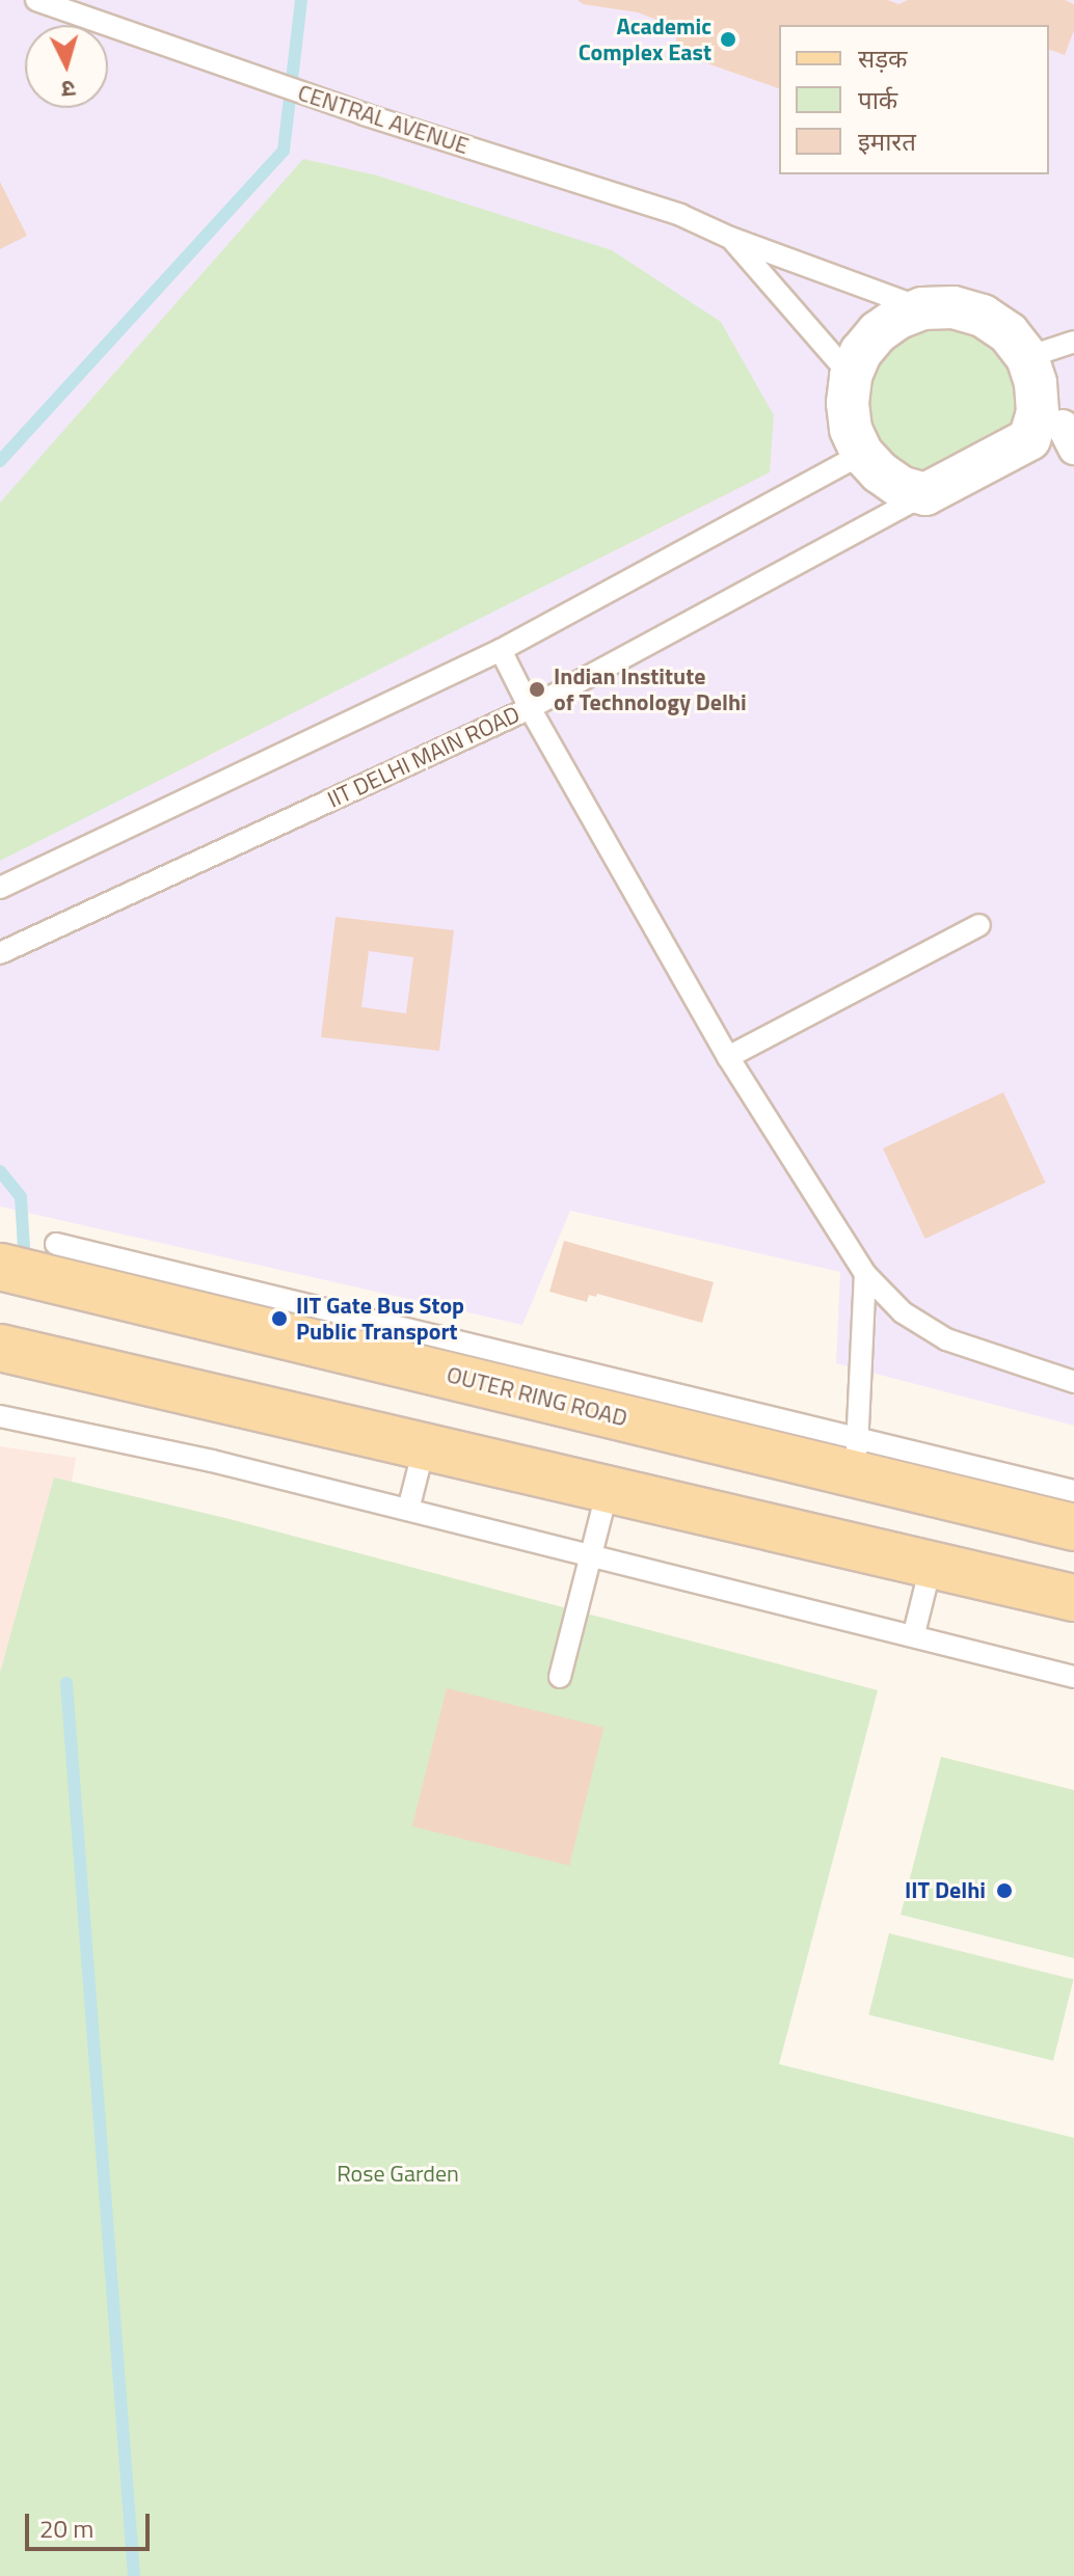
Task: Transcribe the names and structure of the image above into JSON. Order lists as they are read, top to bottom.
{
  "streets": {
    "main road": ["OUTER RING ROAD"],
    "lane": ["CENTRAL AVENUE", "IIT DELHI MAIN ROAD"]
  },
  "crossings": [
    ["CENTRAL AVENUE", "IIT DELHI MAIN ROAD"]
  ],
  "parks": ["Rose Garden"],
  "places": [
    "Academic Complex East",
    "Indian Institute of Technology Delhi",
    "IIT Gate Bus Stop Public Transport",
    "IIT Delhi"
  ],
  "legend": ["सड़क", "पार्क", "इमारत"],
  "scale_bar": "20 m",
  "north": "bottom"
}
